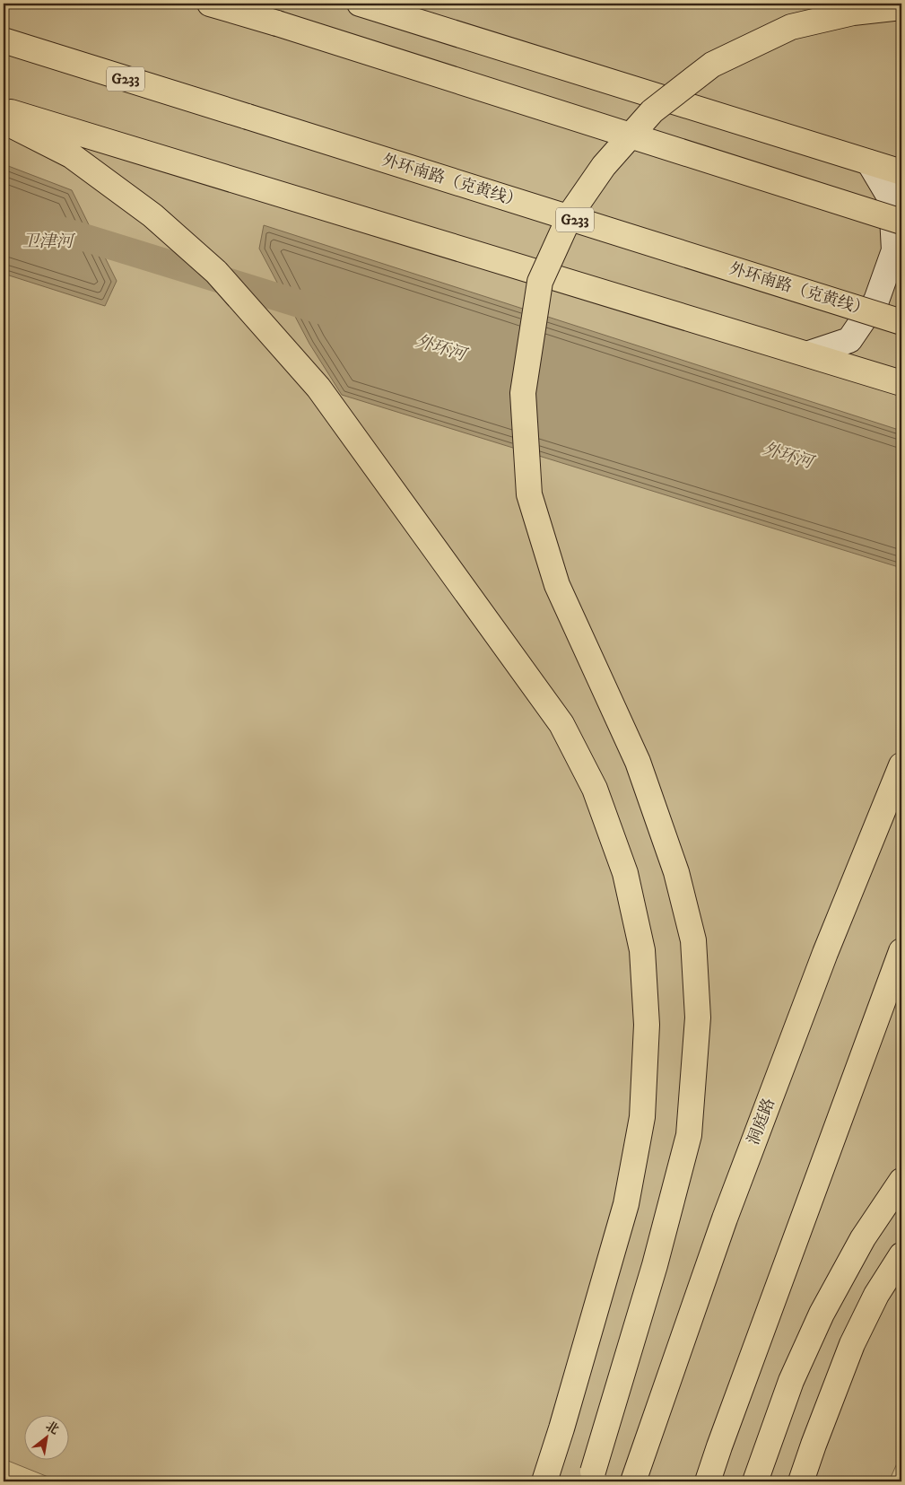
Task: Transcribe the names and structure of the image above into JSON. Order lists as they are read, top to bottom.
{
  "streets": {
    "highway": ["G233", "外环南路（克黄线）", "洞庭路"]
  },
  "water": ["卫津河", "外环河"],
  "north": "top right"
}
